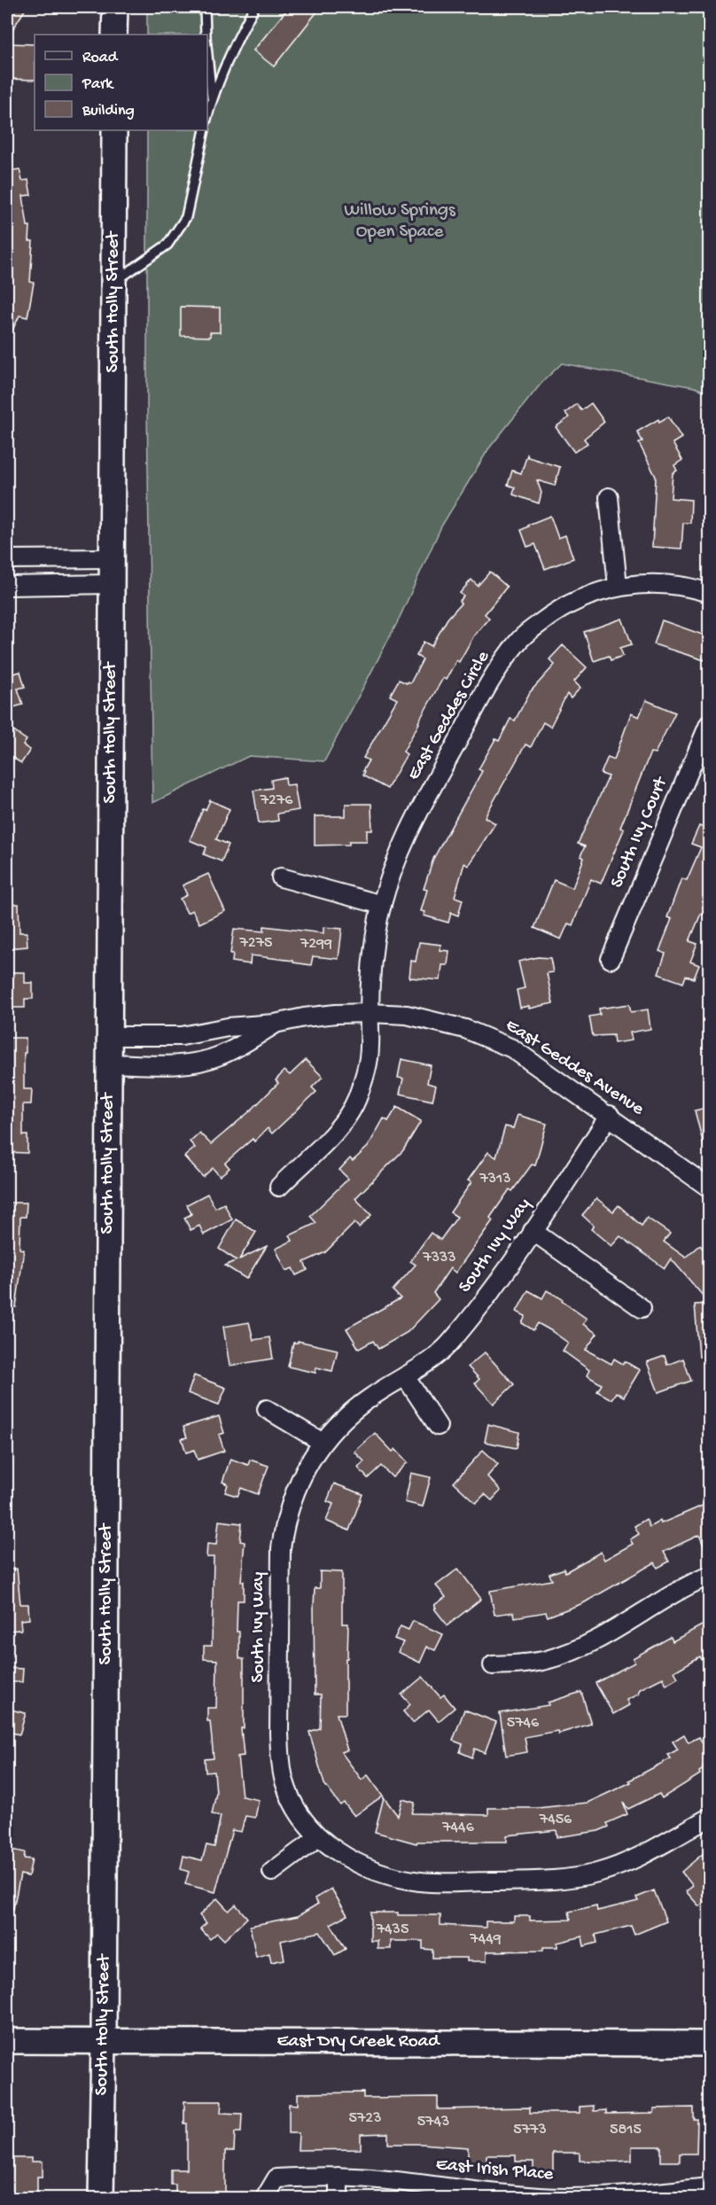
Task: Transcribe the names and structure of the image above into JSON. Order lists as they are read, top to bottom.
{
  "streets": {
    "main road": ["South Holly Street", "East Dry Creek Road"],
    "street": [
      "East Geddes Circle",
      "South Ivy Court",
      "East Geddes Avenue",
      "South Ivy Way",
      "East Irish Place"
    ]
  },
  "crossings": [
    ["South Holly Street", "East Geddes Avenue"],
    ["South Holly Street", "East Dry Creek Road"],
    ["East Geddes Circle", "East Geddes Avenue"],
    ["East Geddes Avenue", "South Ivy Way"]
  ],
  "parks": ["Willow Springs Open Space"],
  "house_numbers": [
    "7276",
    "7275",
    "7299",
    "7313",
    "7333",
    "5746",
    "7456",
    "7446",
    "7435",
    "7449",
    "5723",
    "5743",
    "5773",
    "5815"
  ],
  "legend": ["Road", "Park", "Building"]
}
